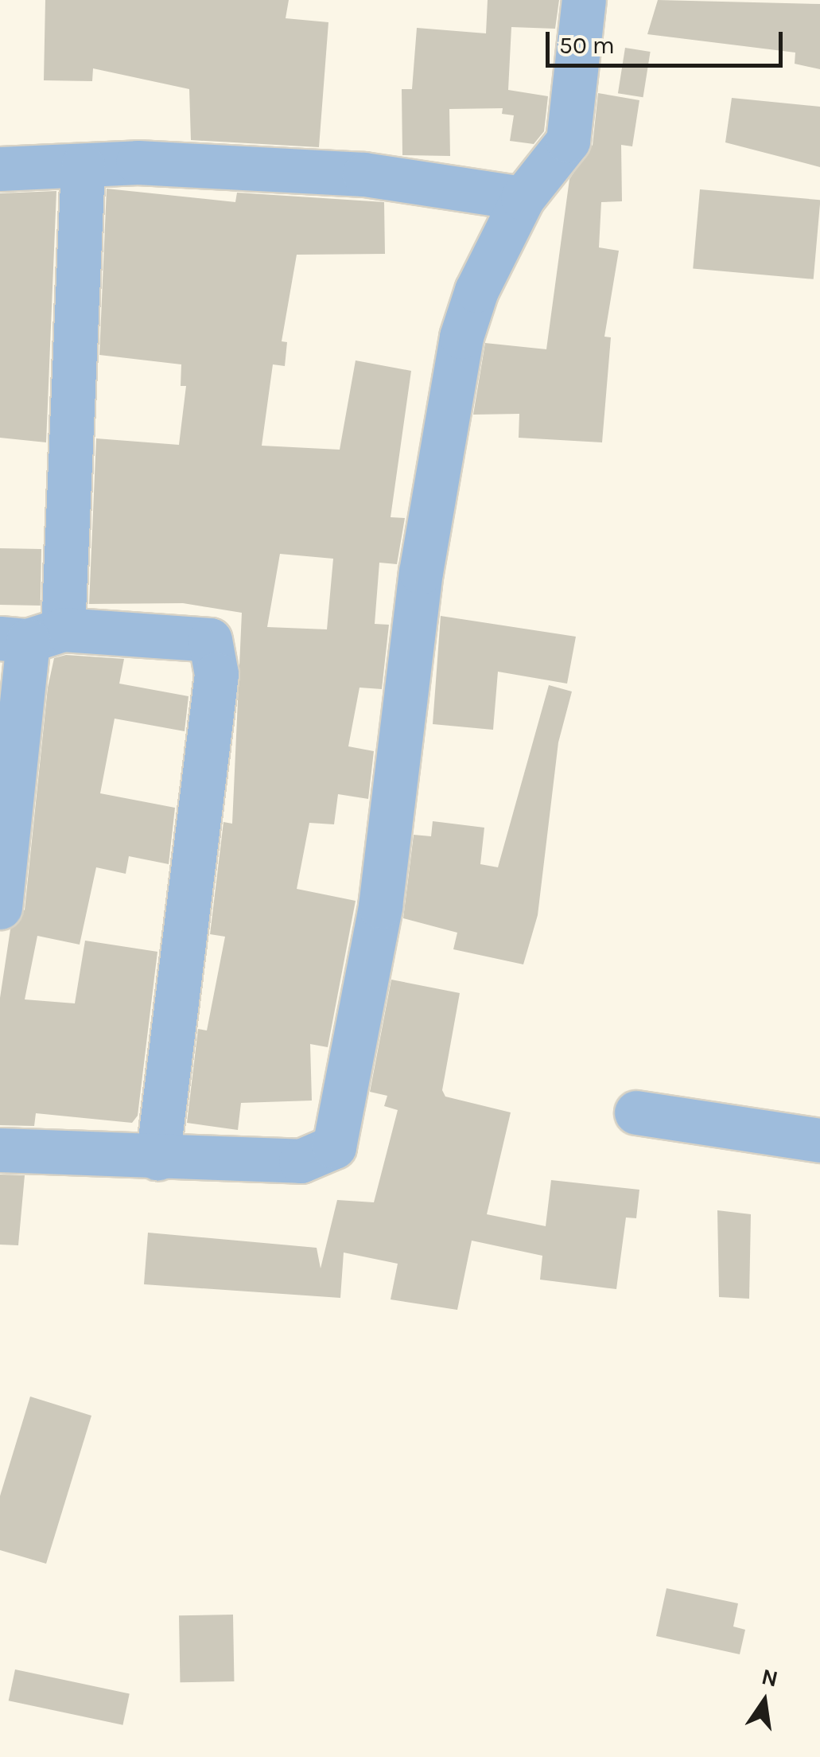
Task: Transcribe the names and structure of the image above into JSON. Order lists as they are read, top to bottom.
{
  "scale_bar": "50 m",
  "north": "top"
}
